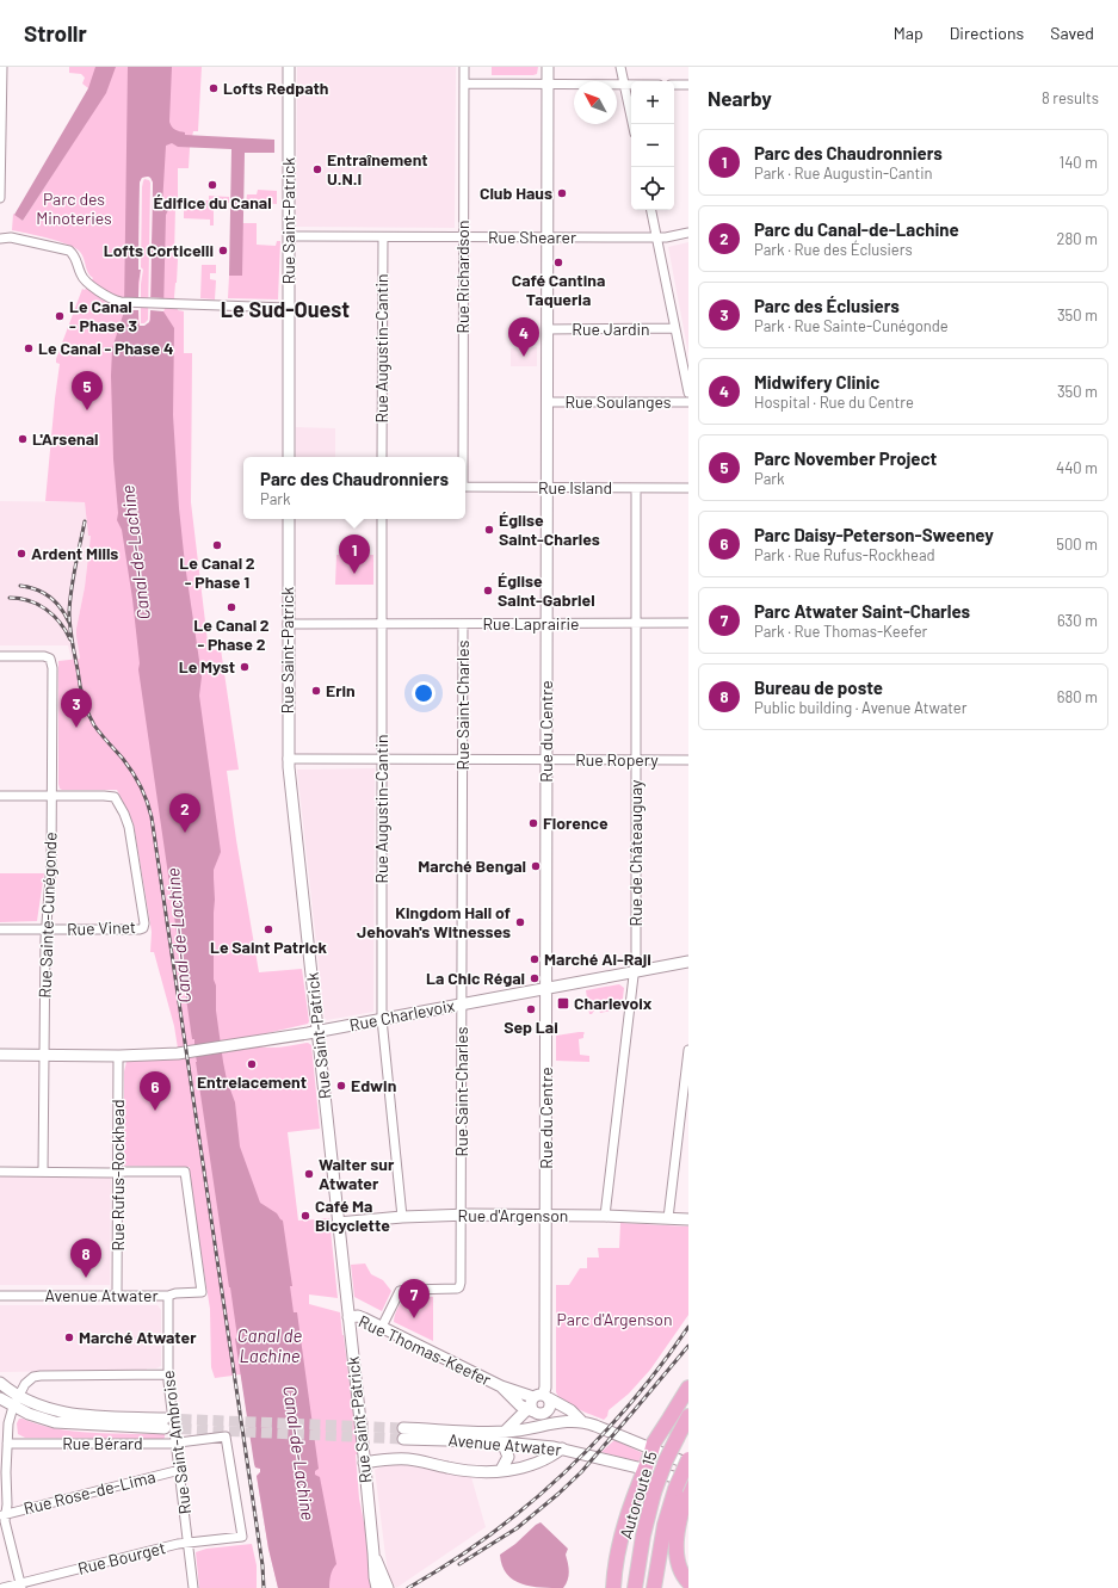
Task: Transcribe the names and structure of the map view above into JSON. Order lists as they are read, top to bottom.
{
  "streets": {
    "highway": ["Autoroute 15"],
    "street": [
      "Rue Saint-Patrick",
      "Rue Shearer",
      "Rue Richardson",
      "Rue Jardin",
      "Rue Augustin-Cantin",
      "Rue Soulanges",
      "Rue Island",
      "Rue Laprairie",
      "Rue Saint-Charles",
      "Rue du Centre",
      "Rue Ropery",
      "Rue de Châteauguay",
      "Rue Sainte-Cunégonde",
      "Rue Vinet",
      "Rue Charlevoix",
      "Rue Rufus-Rockhead",
      "Rue d'Argenson",
      "Avenue Atwater",
      "Rue Thomas-Keefer",
      "Rue Saint-Ambroise",
      "Rue Bérard",
      "Rue Rose-de-Lima",
      "Rue Bourget"
    ]
  },
  "crossings": [
    ["Rue Saint-Patrick", "Rue Shearer"],
    ["Rue Saint-Patrick", "Rue Laprairie"],
    ["Rue Saint-Patrick", "Rue Ropery"],
    ["Rue Saint-Patrick", "Rue Charlevoix"],
    ["Rue Saint-Patrick", "Rue d'Argenson"],
    ["Rue Saint-Patrick", "Rue Thomas-Keefer"],
    ["Rue Shearer", "Rue Richardson"],
    ["Rue Shearer", "Rue Augustin-Cantin"],
    ["Rue Shearer", "Rue du Centre"],
    ["Rue Jardin", "Rue du Centre"],
    ["Rue Augustin-Cantin", "Rue Laprairie"],
    ["Rue Augustin-Cantin", "Rue Ropery"],
    ["Rue Augustin-Cantin", "Rue Charlevoix"],
    ["Rue Augustin-Cantin", "Rue d'Argenson"],
    ["Rue Soulanges", "Rue du Centre"],
    ["Rue Island", "Rue du Centre"],
    ["Rue Island", "Rue de Châteauguay"],
    ["Rue Laprairie", "Rue Saint-Charles"],
    ["Rue Laprairie", "Rue du Centre"],
    ["Rue Laprairie", "Rue de Châteauguay"],
    ["Rue Saint-Charles", "Rue Ropery"],
    ["Rue Saint-Charles", "Rue Charlevoix"],
    ["Rue Saint-Charles", "Rue d'Argenson"],
    ["Rue Saint-Charles", "Rue Thomas-Keefer"],
    ["Rue du Centre", "Rue Ropery"],
    ["Rue du Centre", "Rue Charlevoix"],
    ["Rue du Centre", "Rue d'Argenson"],
    ["Rue du Centre", "Rue Thomas-Keefer"],
    ["Rue Ropery", "Rue de Châteauguay"],
    ["Rue de Châteauguay", "Rue Charlevoix"],
    ["Rue de Châteauguay", "Rue d'Argenson"],
    ["Rue Sainte-Cunégonde", "Rue Vinet"],
    ["Rue Sainte-Cunégonde", "Rue Charlevoix"],
    ["Rue Charlevoix", "Rue Rufus-Rockhead"],
    ["Rue Rufus-Rockhead", "Avenue Atwater"],
    ["Avenue Atwater", "Rue Saint-Ambroise"],
    ["Avenue Atwater", "Autoroute 15"],
    ["Rue Saint-Ambroise", "Rue Bérard"],
    ["Rue Saint-Ambroise", "Rue Rose-de-Lima"],
    ["Rue Saint-Ambroise", "Rue Bourget"],
    ["Rue Bérard", "Rue Bourget"]
  ],
  "districts": ["Le Sud-Ouest"],
  "water": ["Canal-de-Lachine", "Canal de Lachine"],
  "parks": ["Parc des Minoteries", "Parc d'Argenson"],
  "places": {
    "other": [
      "Lofts Redpath",
      "Entraînement U.N.I",
      "Édifice du Canal",
      "Club Haus",
      "Lofts Corticelli",
      "Café Cantina Taqueria",
      "Le Canal - Phase 3",
      "Le Canal - Phase 4",
      "L'Arsenal",
      "Église Saint-Charles",
      "Le Canal 2 - Phase 1",
      "Ardent Mills",
      "Église Saint-Gabriel",
      "Le Canal 2 - Phase 2",
      "Le Myst",
      "Erin",
      "Florence",
      "Marché Bengal",
      "Kingdom Hall of Jehovah's Witnesses",
      "Le Saint Patrick",
      "Marché Al-Raji",
      "La Chic Régal",
      "Sep Lai",
      "Entrelacement",
      "Edwin",
      "Walter sur Atwater",
      "Café Ma Bicyclette",
      "Marché Atwater"
    ],
    "transit": ["Charlevoix"]
  },
  "north": "top left",
  "page": {
    "header": "Strollr",
    "nav": ["Map", "Directions", "Saved"],
    "heading": ["Nearby", "8 results"],
    "map_buttons": ["+", "−"],
    "list": [
      {
        "mark": "1",
        "name": "Parc des Chaudronniers",
        "note": "Park · Rue Augustin-Cantin",
        "value": "140 m"
      },
      {
        "mark": "2",
        "name": "Parc du Canal-de-Lachine",
        "note": "Park · Rue des Éclusiers",
        "value": "280 m"
      },
      {
        "mark": "3",
        "name": "Parc des Éclusiers",
        "note": "Park · Rue Sainte-Cunégonde",
        "value": "350 m"
      },
      {
        "mark": "4",
        "name": "Midwifery Clinic",
        "note": "Hospital · Rue du Centre",
        "value": "350 m"
      },
      {
        "mark": "5",
        "name": "Parc November Project",
        "note": "Park",
        "value": "440 m"
      },
      {
        "mark": "6",
        "name": "Parc Daisy-Peterson-Sweeney",
        "note": "Park · Rue Rufus-Rockhead",
        "value": "500 m"
      },
      {
        "mark": "7",
        "name": "Parc Atwater Saint-Charles",
        "note": "Park · Rue Thomas-Keefer",
        "value": "630 m"
      },
      {
        "mark": "8",
        "name": "Bureau de poste",
        "note": "Public building · Avenue Atwater",
        "value": "680 m"
      }
    ],
    "pins": [
      "4",
      "5",
      "1",
      "3",
      "2",
      "6",
      "8",
      "7"
    ],
    "popup": ["Parc des Chaudronniers", "Park"]
  }
}
